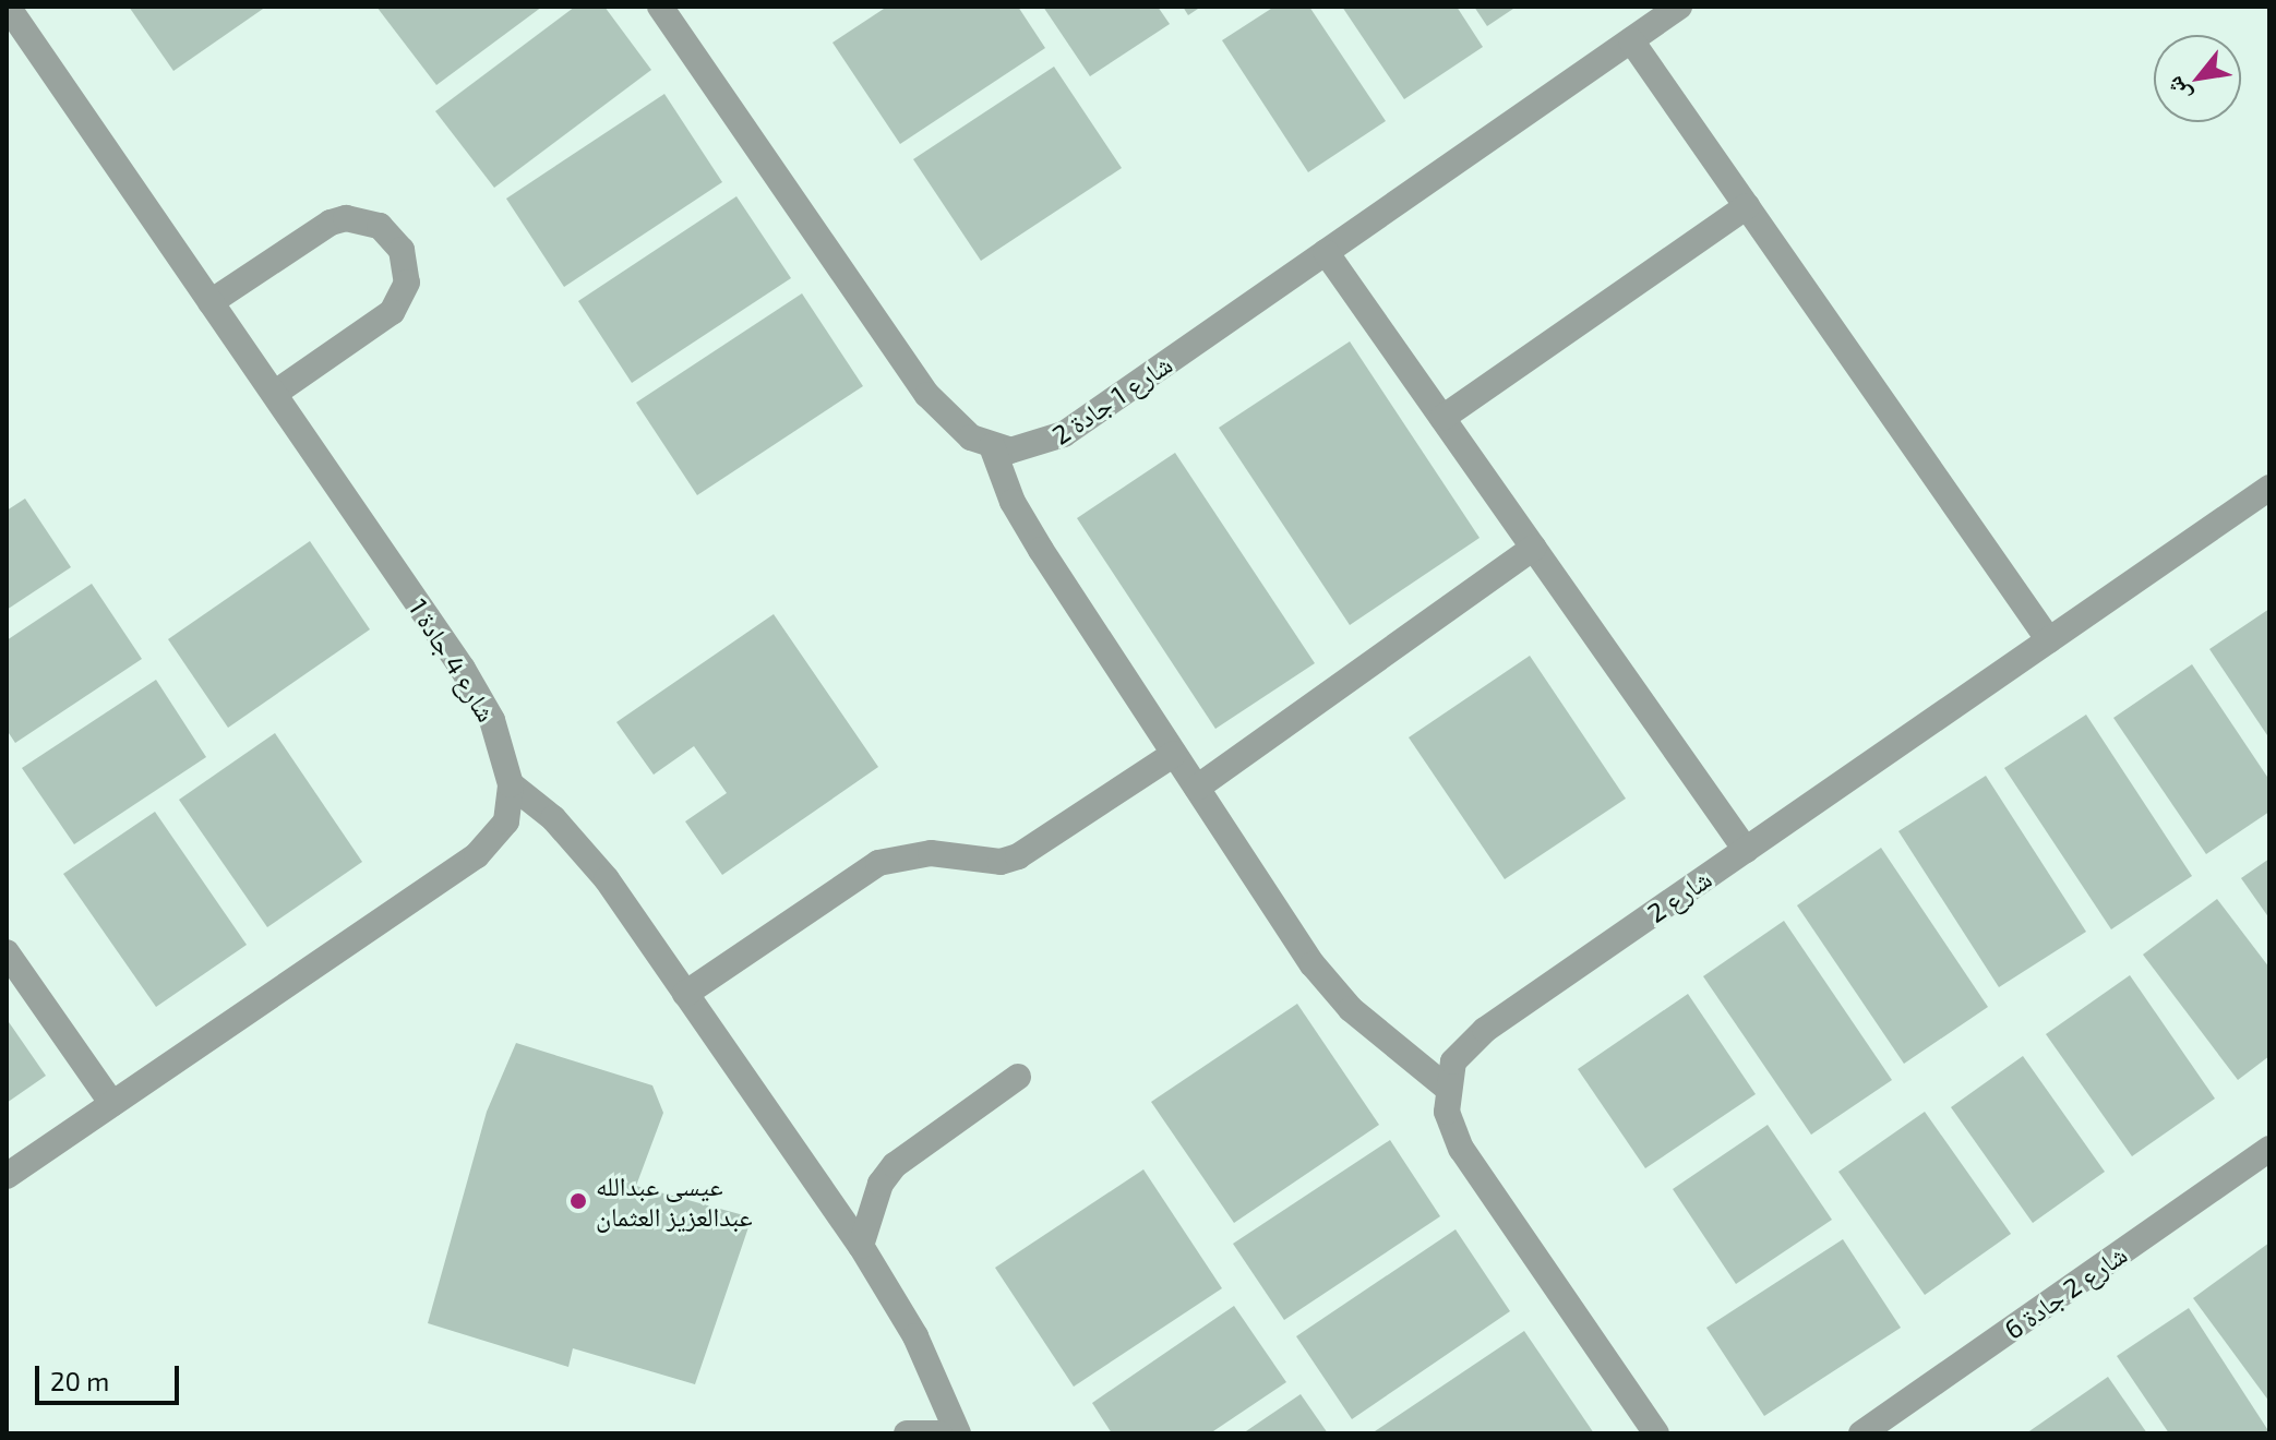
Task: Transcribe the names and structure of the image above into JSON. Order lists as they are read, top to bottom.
{
  "streets": {
    "street": [
      "شارع 1 جادة 2",
      "شارع 4 جادة 1",
      "شارع 2",
      "شارع 2 جادة 6"
    ]
  },
  "places": ["عيسى عبدالله عبدالعزيز العثمان"],
  "scale_bar": "20 m",
  "north": "bottom left"
}
